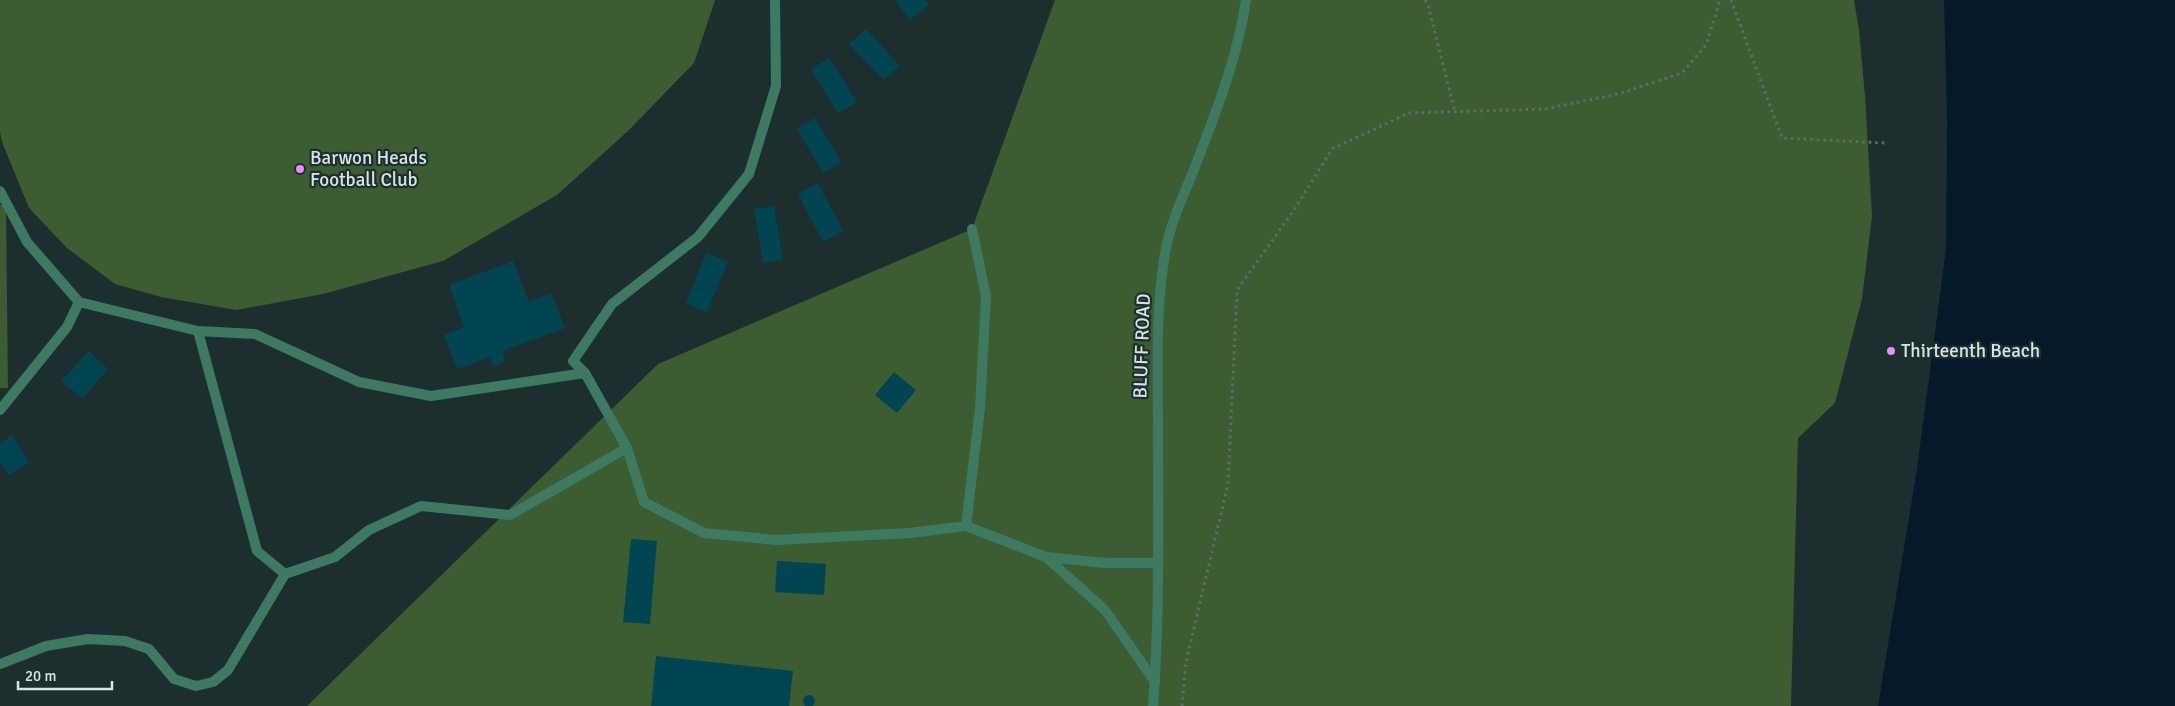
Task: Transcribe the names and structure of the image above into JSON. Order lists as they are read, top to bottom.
{
  "streets": {
    "street": ["BLUFF ROAD"]
  },
  "places": ["Barwon Heads Football Club", "Thirteenth Beach"],
  "scale_bar": "20 m"
}
